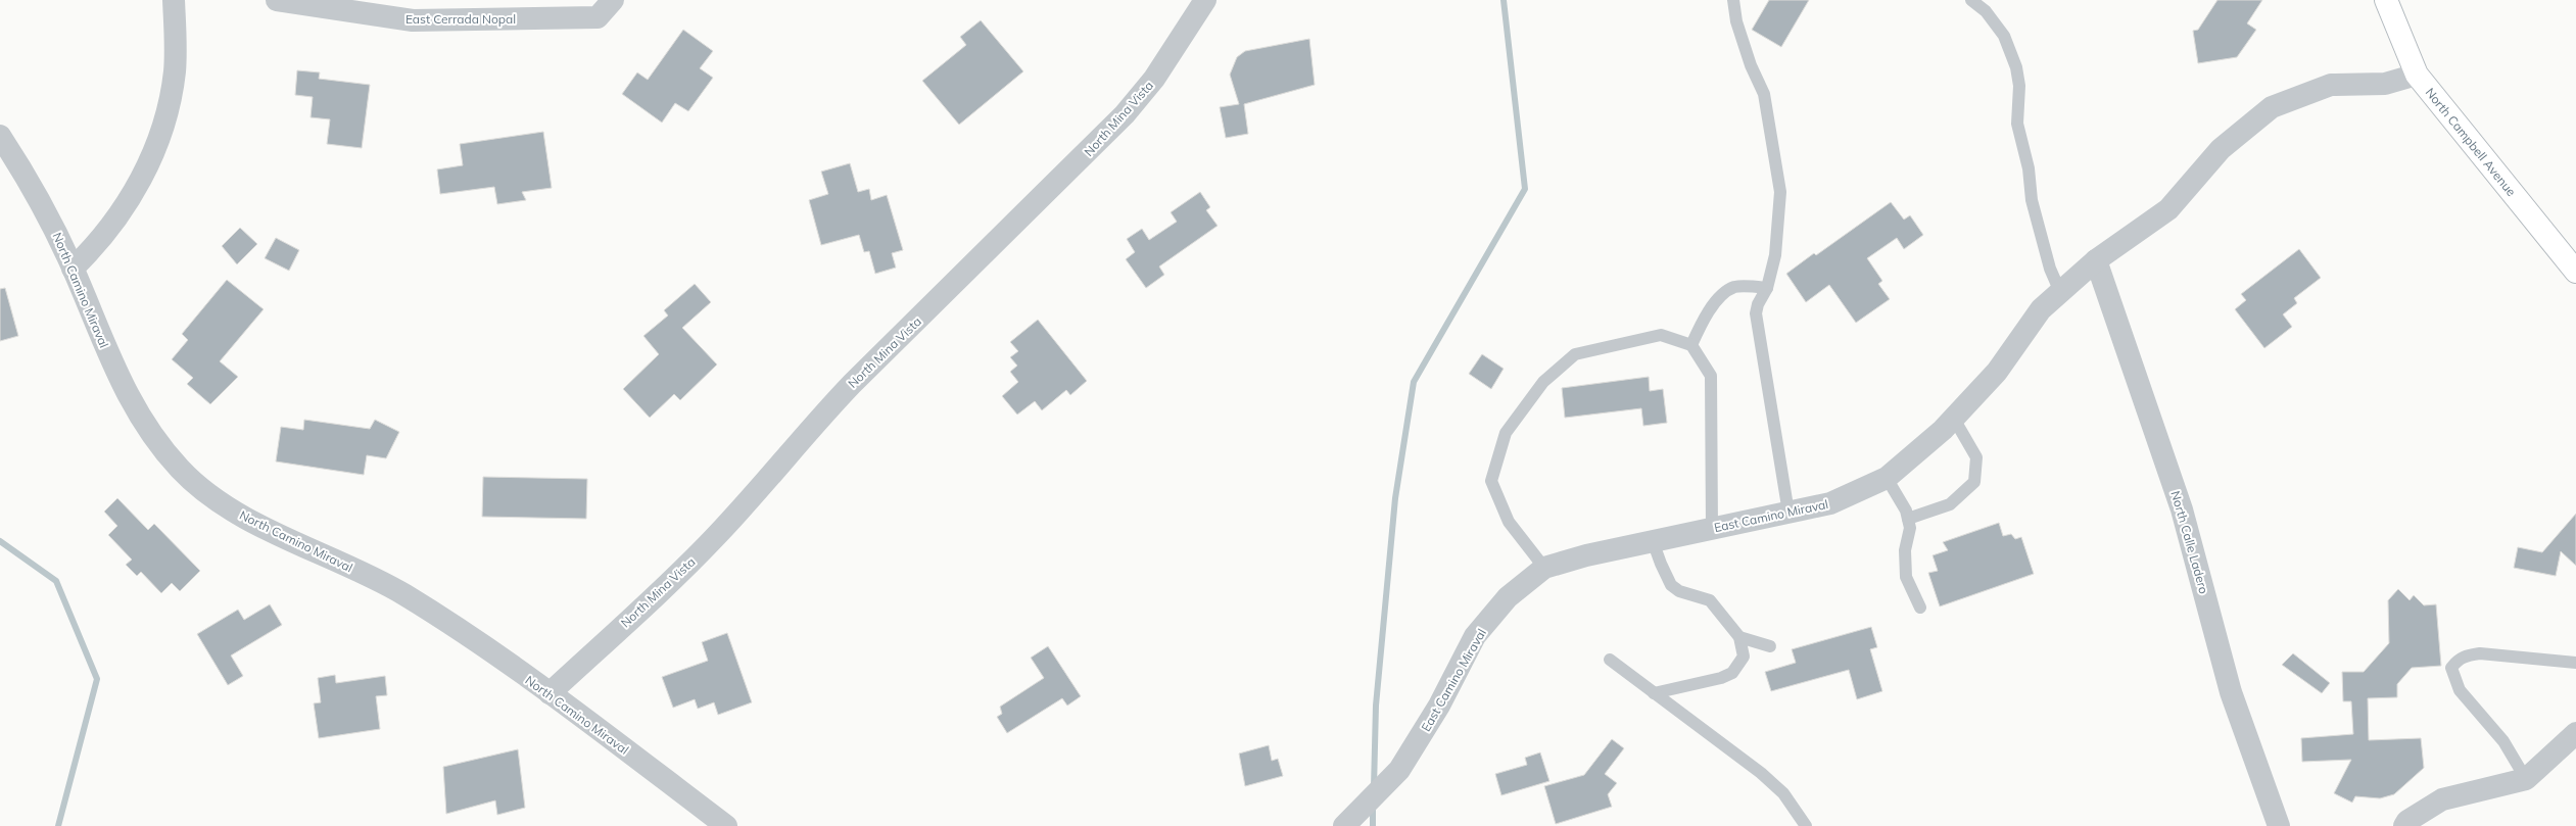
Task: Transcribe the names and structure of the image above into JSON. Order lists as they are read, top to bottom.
{
  "streets": {
    "main road": ["North Campbell Avenue"],
    "street": [
      "East Cerrada Nopal",
      "North Mina Vista",
      "North Camino Miraval",
      "East Camino Miraval",
      "North Calle Ladero"
    ]
  },
  "crossings": [
    ["North Mina Vista", "North Camino Miraval"],
    ["North Campbell Avenue", "East Camino Miraval"],
    ["East Camino Miraval", "North Calle Ladero"]
  ]
}
